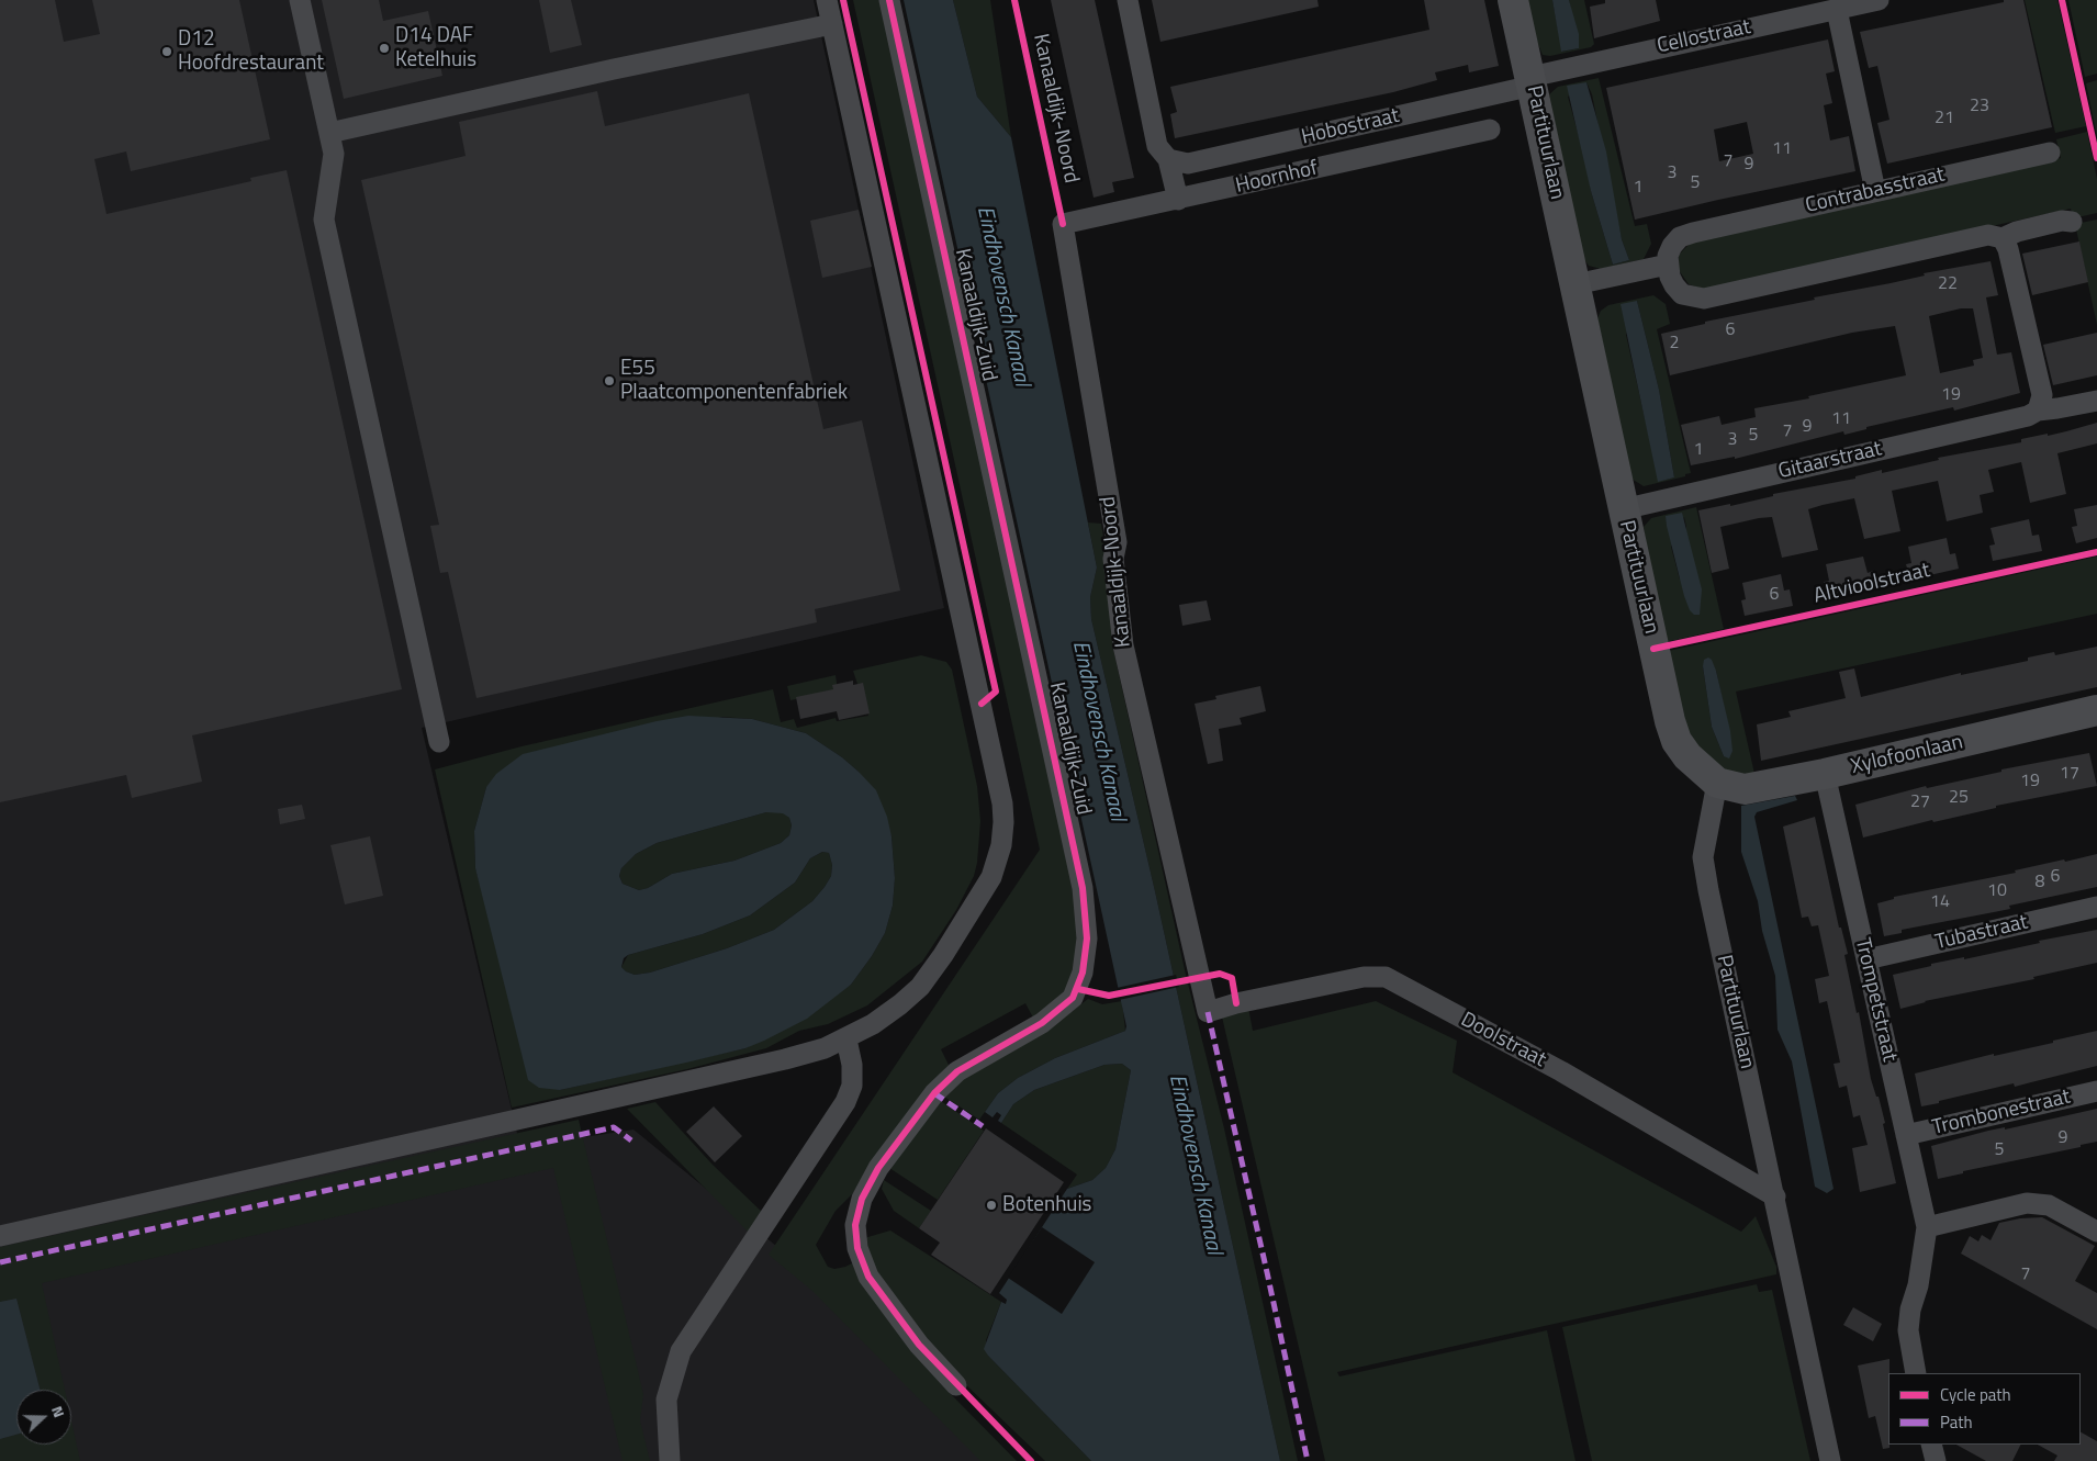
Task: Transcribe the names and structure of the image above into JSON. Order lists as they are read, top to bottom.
{
  "streets": {
    "street": [
      "Cellostraat",
      "Kanaaldijk-Noord",
      "Hobostraat",
      "Partituurlaan",
      "Hoornhof",
      "Contrabasstraat",
      "Kanaaldijk-Zuid",
      "Gitaarstraat",
      "Xylofoonlaan",
      "Tubastraat",
      "Trompetstraat",
      "Doolstraat",
      "Trombonestraat"
    ],
    "cycle path": ["Altvioolstraat"]
  },
  "crossings": [
    ["Cellostraat", "Hobostraat"],
    ["Cellostraat", "Partituurlaan"],
    ["Kanaaldijk-Noord", "Hoornhof"],
    ["Kanaaldijk-Noord", "Doolstraat"],
    ["Hobostraat", "Partituurlaan"],
    ["Partituurlaan", "Gitaarstraat"],
    ["Partituurlaan", "Xylofoonlaan"],
    ["Partituurlaan", "Doolstraat"],
    ["Xylofoonlaan", "Trompetstraat"],
    ["Tubastraat", "Trompetstraat"],
    ["Trompetstraat", "Trombonestraat"]
  ],
  "water": ["Eindhovensch Kanaal"],
  "places": [
    "D14 DAF Ketelhuis",
    "D12 Hoofdrestaurant",
    "E55 Plaatcomponentenfabriek",
    "Botenhuis"
  ],
  "house_numbers": [
    "23",
    "21",
    "11",
    "7",
    "9",
    "3",
    "5",
    "1",
    "22",
    "6",
    "2",
    "19",
    "11",
    "9",
    "7",
    "5",
    "3",
    "1",
    "6",
    "17",
    "19",
    "25",
    "27",
    "6",
    "8",
    "10",
    "14",
    "9",
    "5",
    "7"
  ],
  "legend": ["Cycle path", "Path"],
  "north": "right"
}
